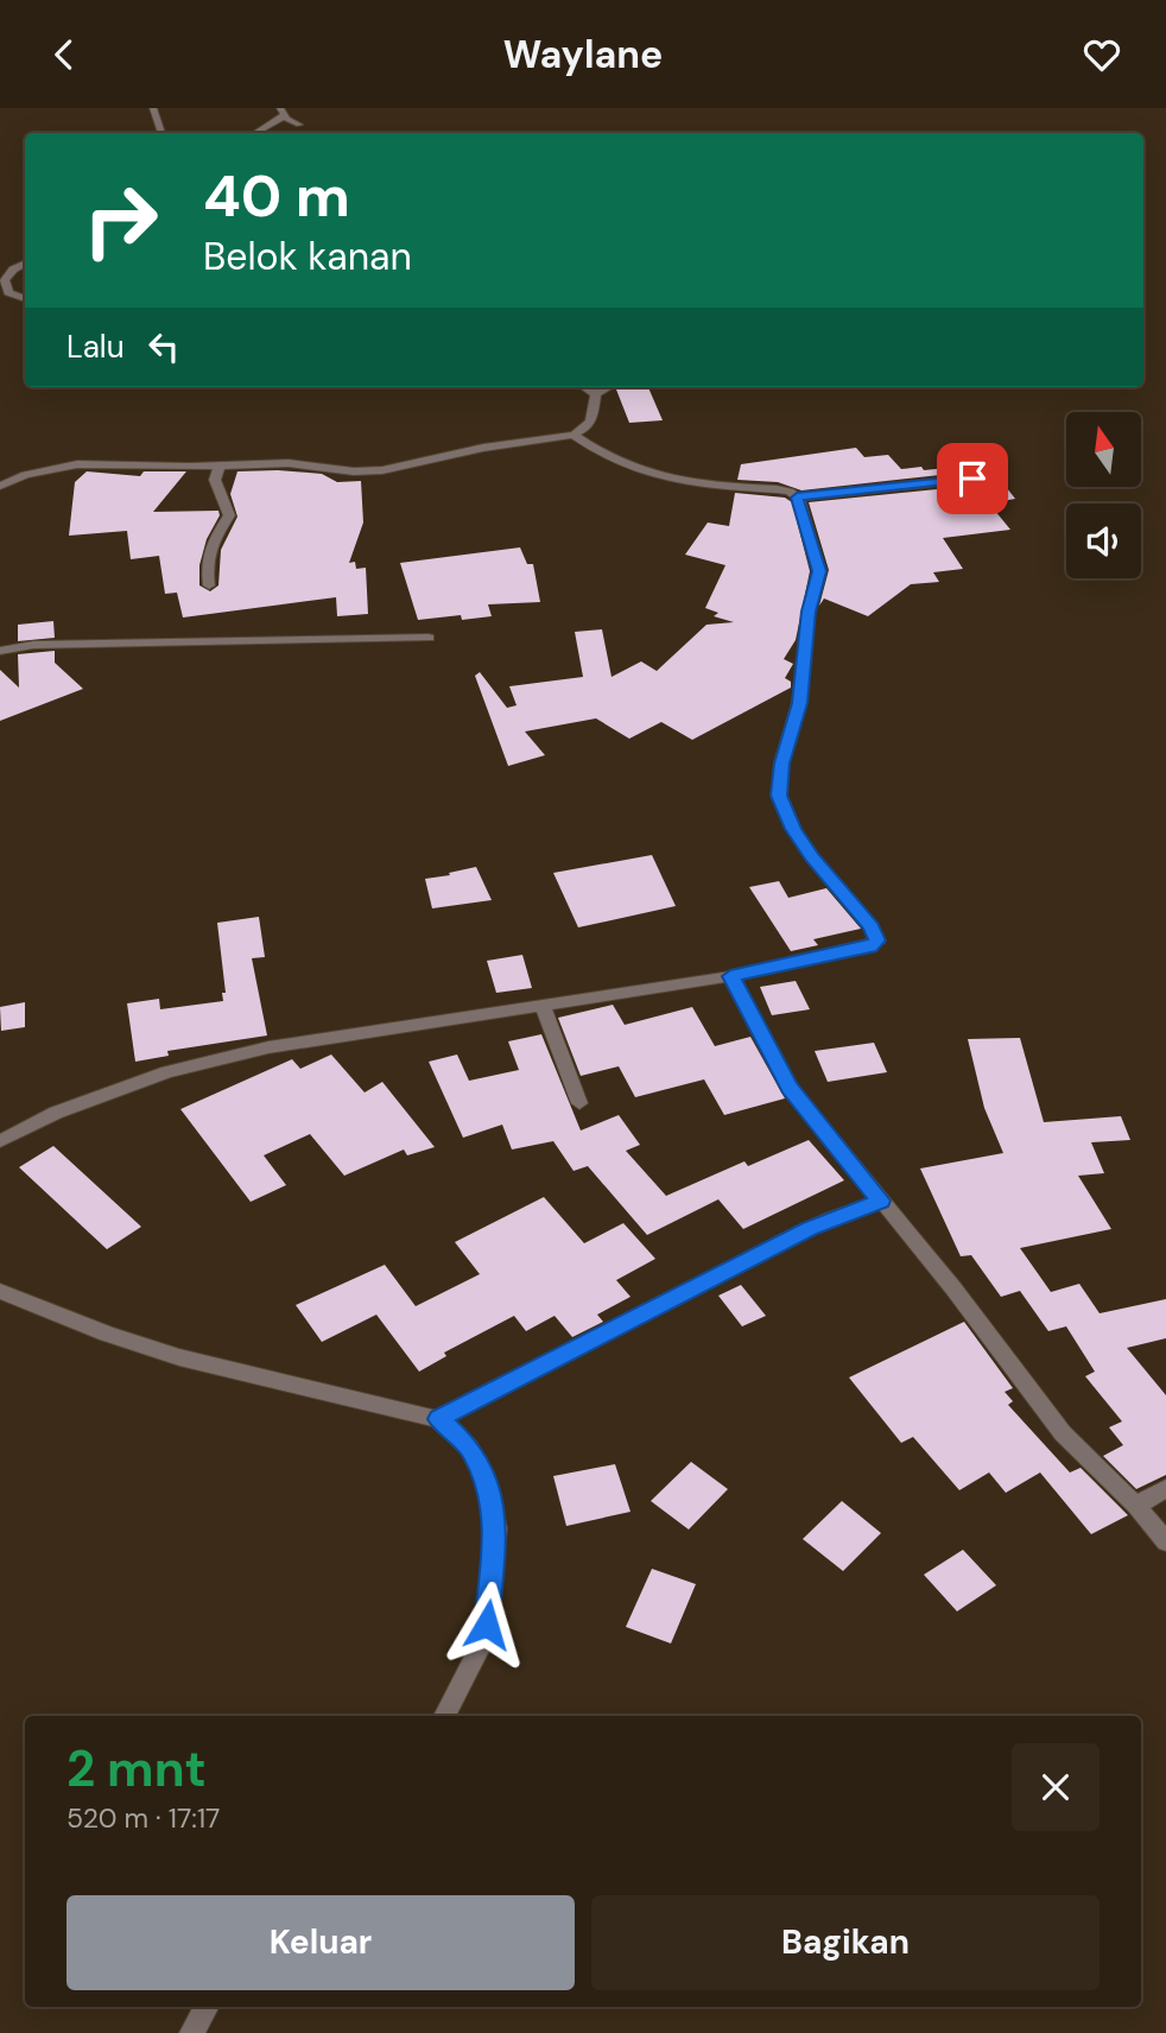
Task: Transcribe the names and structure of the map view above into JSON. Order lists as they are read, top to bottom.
{
  "north": "top",
  "page": {
    "header": "Waylane",
    "turn": ["40 m", "Belok kanan"],
    "then": "Lalu",
    "heading": ["2 mnt", "520 m · 17:17"],
    "buttons": ["Keluar", "Bagikan"]
  }
}
